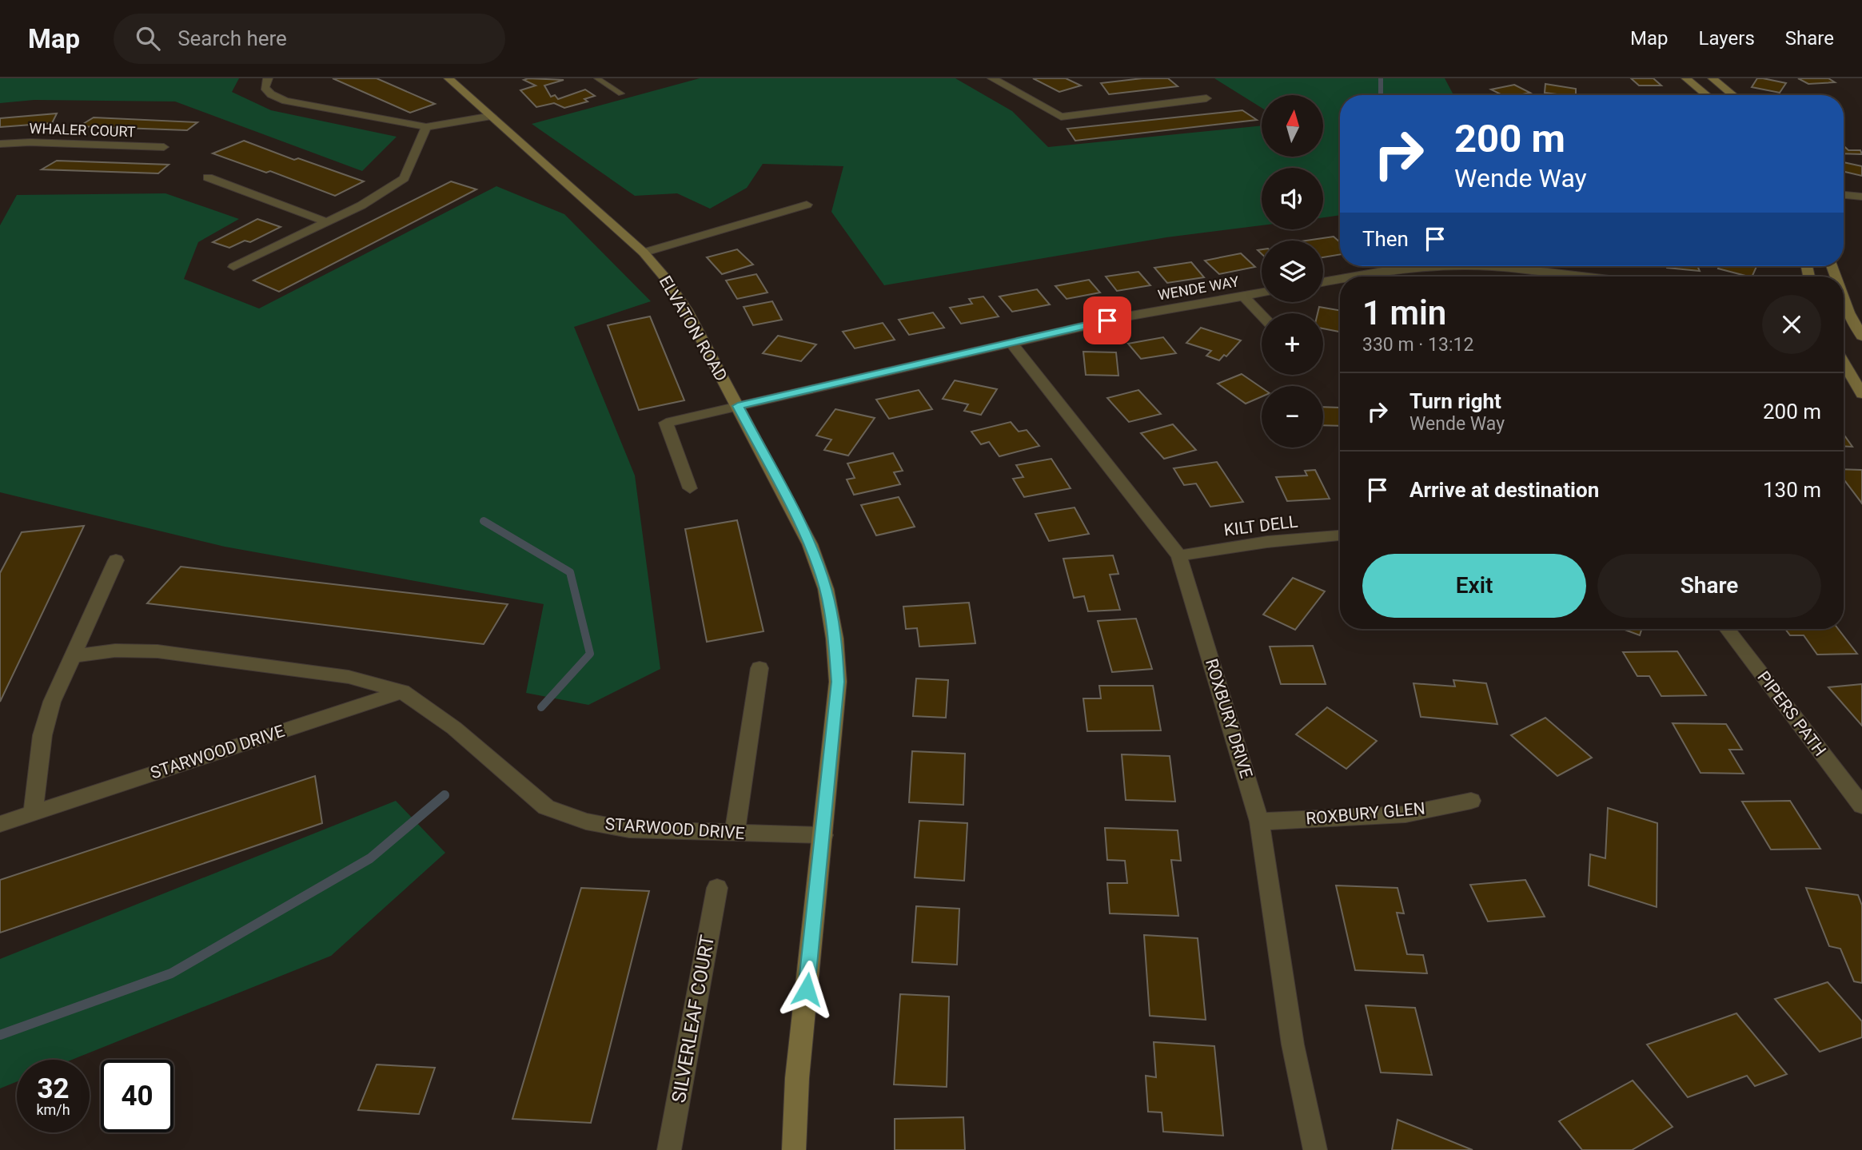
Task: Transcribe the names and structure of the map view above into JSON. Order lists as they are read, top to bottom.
{
  "streets": {
    "street": [
      "WHALER COURT",
      "WENDE WAY",
      "ELVATON ROAD",
      "KILT DELL",
      "PIPERS PATH",
      "ROXBURY DRIVE",
      "STARWOOD DRIVE",
      "ROXBURY GLEN",
      "SILVERLEAF COURT"
    ]
  },
  "crossings": [
    ["WENDE WAY", "ELVATON ROAD"],
    ["WENDE WAY", "ROXBURY DRIVE"],
    ["ELVATON ROAD", "STARWOOD DRIVE"],
    ["KILT DELL", "ROXBURY DRIVE"],
    ["ROXBURY DRIVE", "ROXBURY GLEN"]
  ],
  "north": "top",
  "page": {
    "header": "Map",
    "search": "Search here",
    "nav": ["Map", "Layers", "Share"],
    "map_buttons": ["+", "−"],
    "turn": ["200 m", "Wende Way"],
    "then": "Then",
    "heading": ["1 min", "330 m · 13:12"],
    "list": [
      {
        "name": "Turn right",
        "note": "Wende Way",
        "value": "200 m"
      },
      {
        "name": "Arrive at destination",
        "value": "130 m"
      }
    ],
    "buttons": ["Exit", "Share"],
    "speed": "32 km/h",
    "limit": "40"
  }
}
